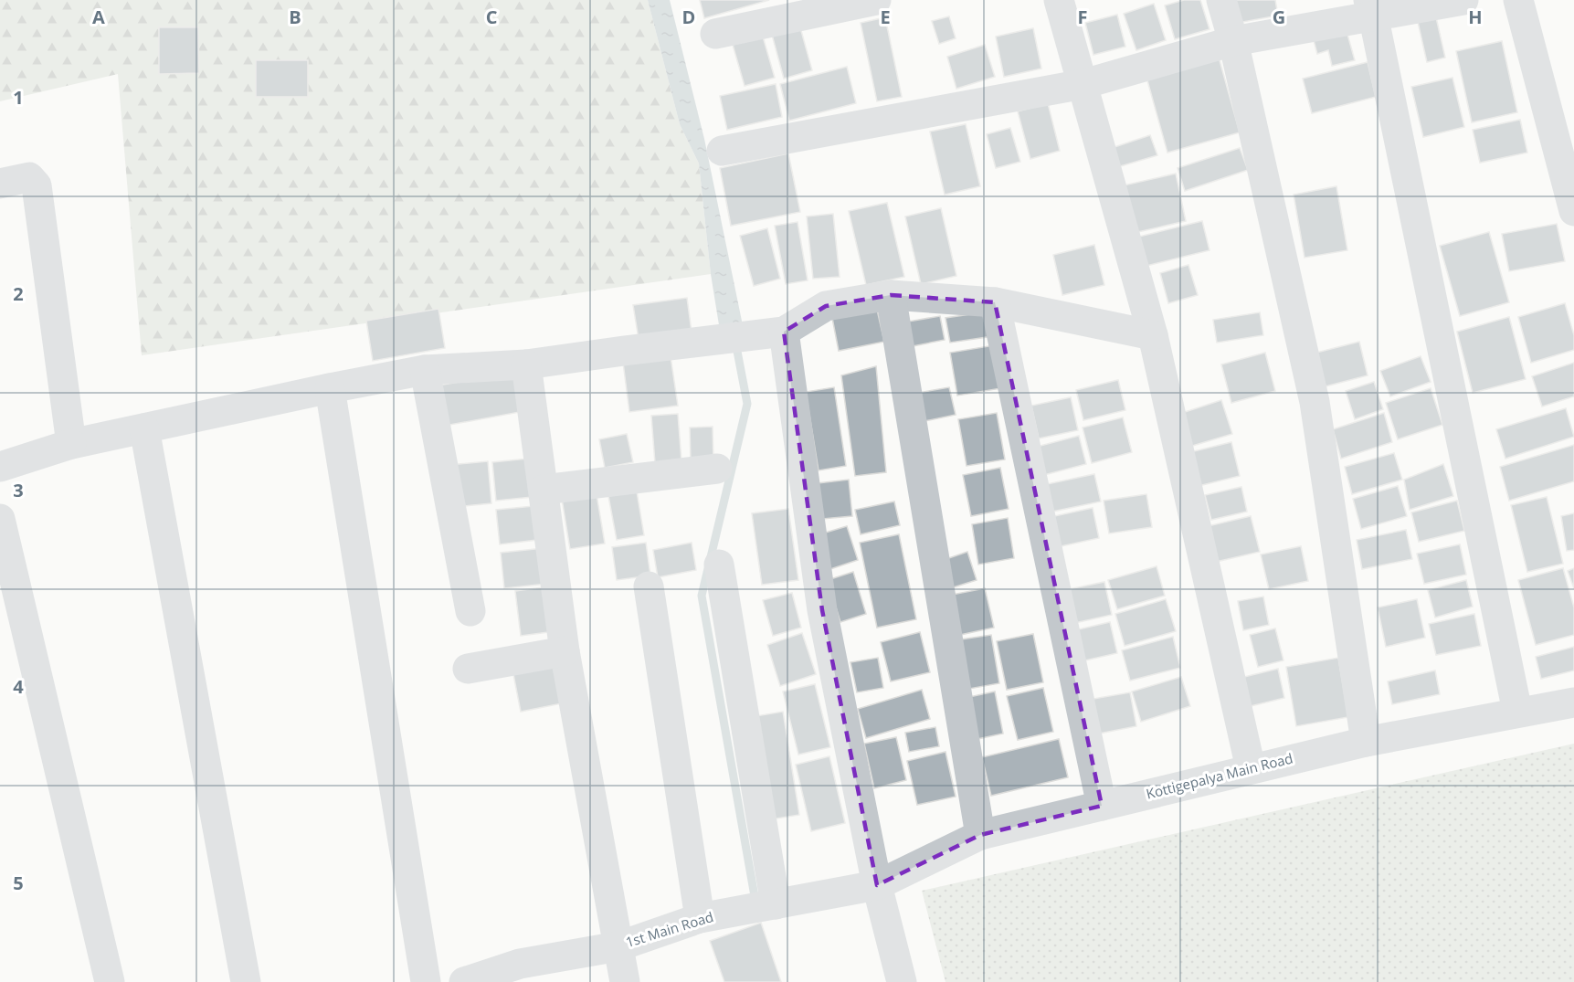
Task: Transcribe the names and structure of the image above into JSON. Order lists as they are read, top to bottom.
{
  "streets": {
    "street": ["Kottigepalya Main Road", "1st Main Road"]
  },
  "crossings": [
    ["Kottigepalya Main Road", "1st Main Road"]
  ],
  "grid": {
    "columns": [
      "A",
      "B",
      "C",
      "D",
      "E",
      "F",
      "G",
      "H"
    ],
    "rows": [
      "1",
      "2",
      "3",
      "4",
      "5"
    ]
  }
}
